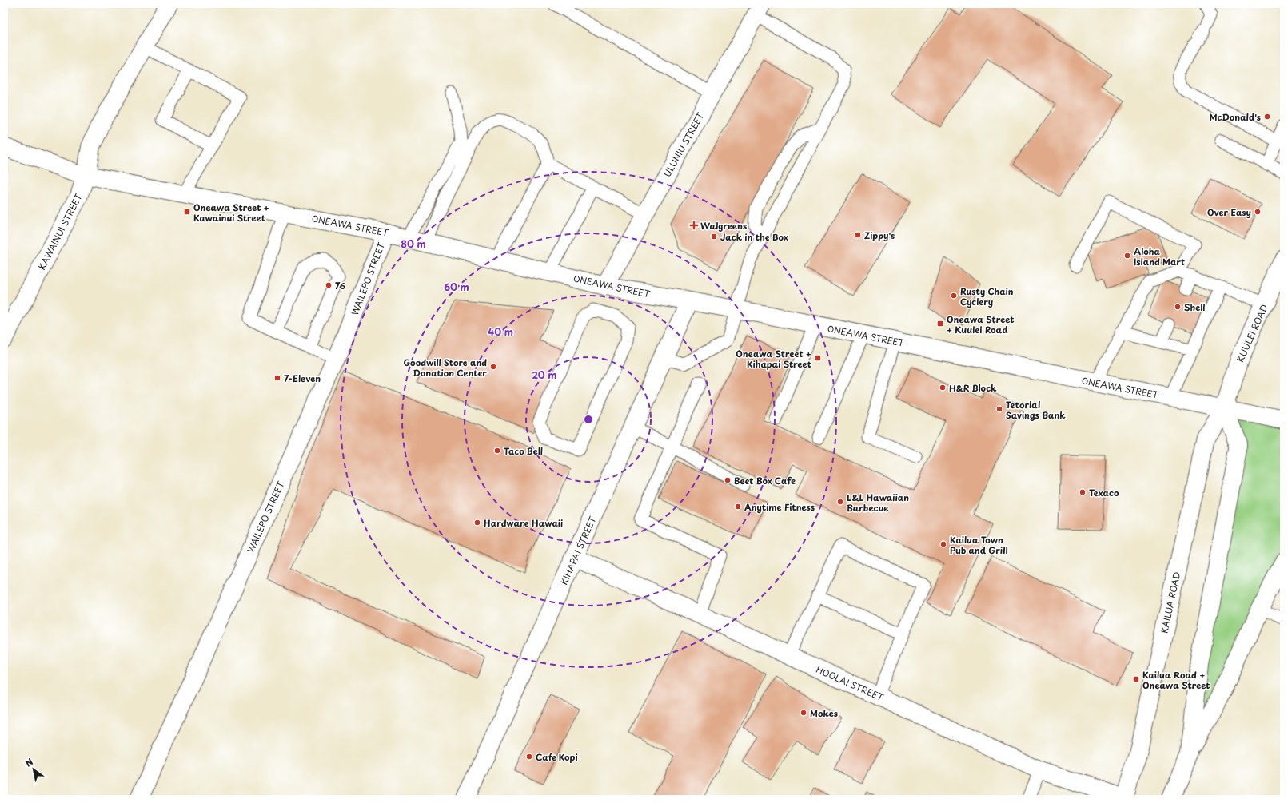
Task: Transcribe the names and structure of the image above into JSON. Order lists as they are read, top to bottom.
{
  "streets": {
    "street": [
      "ULUNIU STREET",
      "ONEAWA STREET",
      "KAWAINUI STREET",
      "WAILEPO STREET",
      "KUULEI ROAD",
      "KIHAPAI STREET",
      "KAILUA ROAD",
      "HOOLAI STREET"
    ]
  },
  "crossings": [
    ["ULUNIU STREET", "ONEAWA STREET"],
    ["ONEAWA STREET", "KAWAINUI STREET"],
    ["ONEAWA STREET", "WAILEPO STREET"],
    ["ONEAWA STREET", "KUULEI ROAD"],
    ["ONEAWA STREET", "KIHAPAI STREET"],
    ["ONEAWA STREET", "KAILUA ROAD"],
    ["KUULEI ROAD", "KAILUA ROAD"],
    ["KIHAPAI STREET", "HOOLAI STREET"],
    ["KAILUA ROAD", "HOOLAI STREET"]
  ],
  "places": {
    "other": [
      "McDonald's",
      "Over Easy",
      "Zippy's",
      "Jack in the Box",
      "Aloha Island Mart",
      "76",
      "Rusty Chain Cyclery",
      "Shell",
      "Goodwill Store and Donation Center",
      "7-Eleven",
      "H&R Block",
      "Tetorial Savings Bank",
      "Taco Bell",
      "Beet Box Cafe",
      "Texaco",
      "L&L Hawaiian Barbecue",
      "Anytime Fitness",
      "Hardware Hawaii",
      "Kailua Town Pub and Grill",
      "Mokes",
      "Cafe Kopi"
    ],
    "transit": [
      "Oneawa Street + Kawainui Street",
      "Oneawa Street + Kuulei Road",
      "Oneawa Street + Kihapai Street",
      "Kailua Road + Oneawa Street"
    ],
    "health": ["Walgreens"]
  },
  "north": "top left",
  "rings": [
    "80 m",
    "60 m",
    "40 m",
    "20 m"
  ]
}
